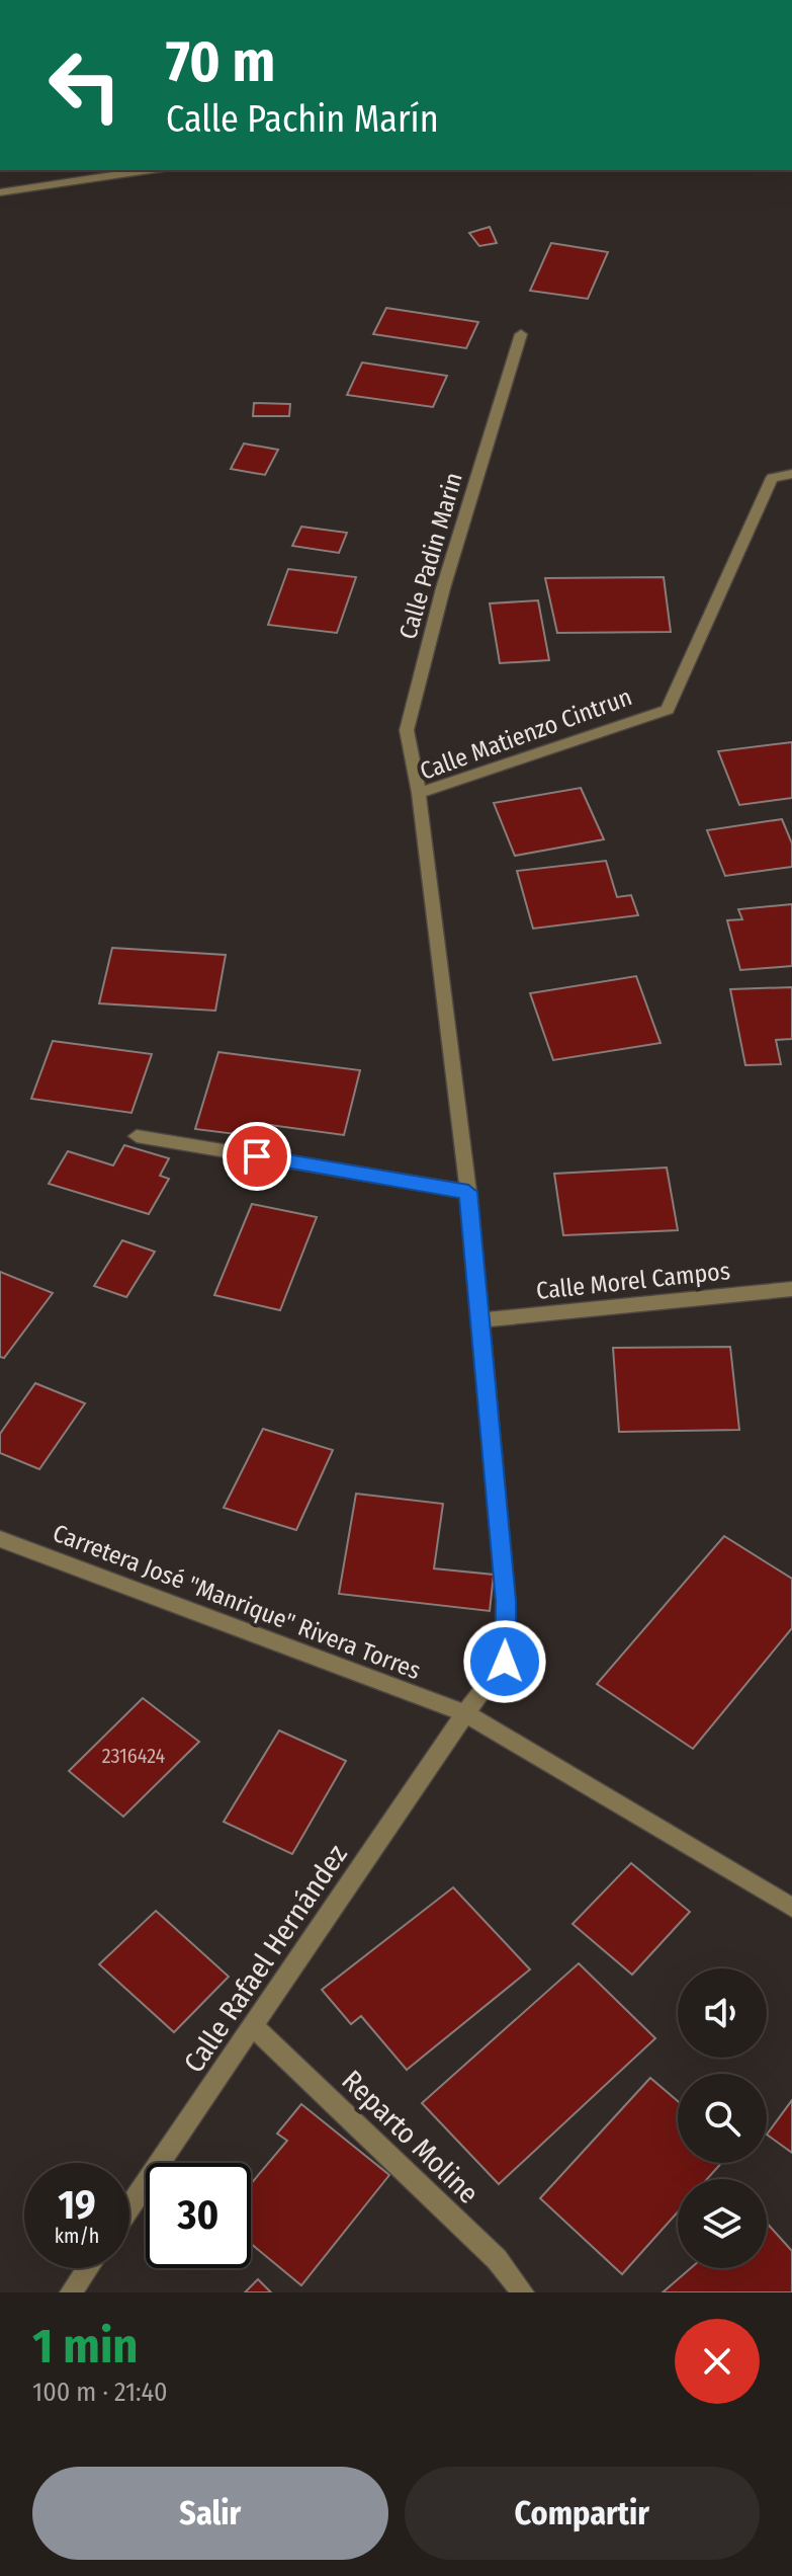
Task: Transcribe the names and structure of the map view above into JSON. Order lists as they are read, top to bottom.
{
  "streets": {
    "street": [
      "Calle Padin Marin",
      "Calle Matienzo Cintrun",
      "Calle Morel Campos",
      "Carretera José \"Manrique\" Rivera Torres",
      "Calle Rafael Hernández",
      "Reparto Moline"
    ]
  },
  "crossings": [
    ["Calle Padin Marin", "Calle Matienzo Cintrun"],
    ["Calle Matienzo Cintrun", "Calle Morel Campos"],
    ["Calle Matienzo Cintrun", "Calle Rafael Hernández"],
    ["Calle Morel Campos", "Calle Rafael Hernández"],
    ["Carretera José \"Manrique\" Rivera Torres", "Calle Rafael Hernández"],
    ["Calle Rafael Hernández", "Reparto Moline"]
  ],
  "house_numbers": ["2316424"],
  "page": {
    "turn": ["70 m", "Calle Pachin Marín"],
    "speed": "19 km/h",
    "limit": "30",
    "heading": ["1 min", "100 m · 21:40"],
    "buttons": ["Salir", "Compartir"]
  }
}
